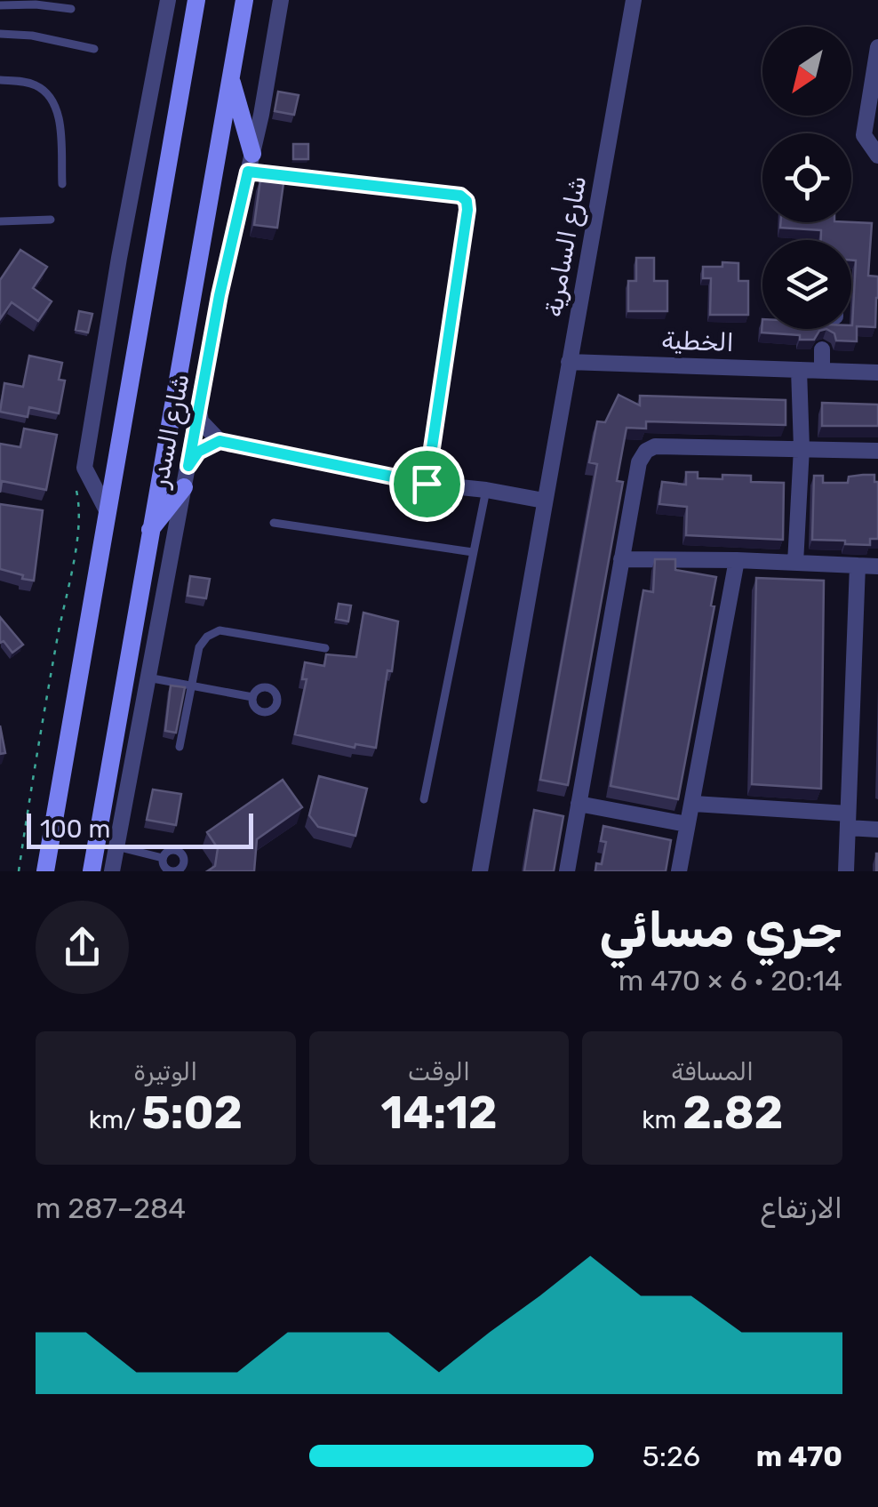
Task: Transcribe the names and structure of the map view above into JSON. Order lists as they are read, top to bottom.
{
  "streets": {
    "main road": ["شارع السدر"],
    "street": ["شارع السامرية", "الخطية"]
  },
  "crossings": [
    ["شارع السامرية", "الخطية"]
  ],
  "scale_bar": "100 m",
  "north": "bottom left",
  "page": {
    "scale": "100 m",
    "heading": ["جري مسائي", "20:14 · 6 × 470 m"],
    "stats": [
      ["المسافة", "2.82 km"],
      ["الوقت", "14:12"],
      ["الوتيرة", "5:02 /km"]
    ],
    "chart": ["الارتفاع", "284–287 m"],
    "list": [
      {
        "name": "470 m",
        "note": "5:26"
      }
    ]
  }
}
